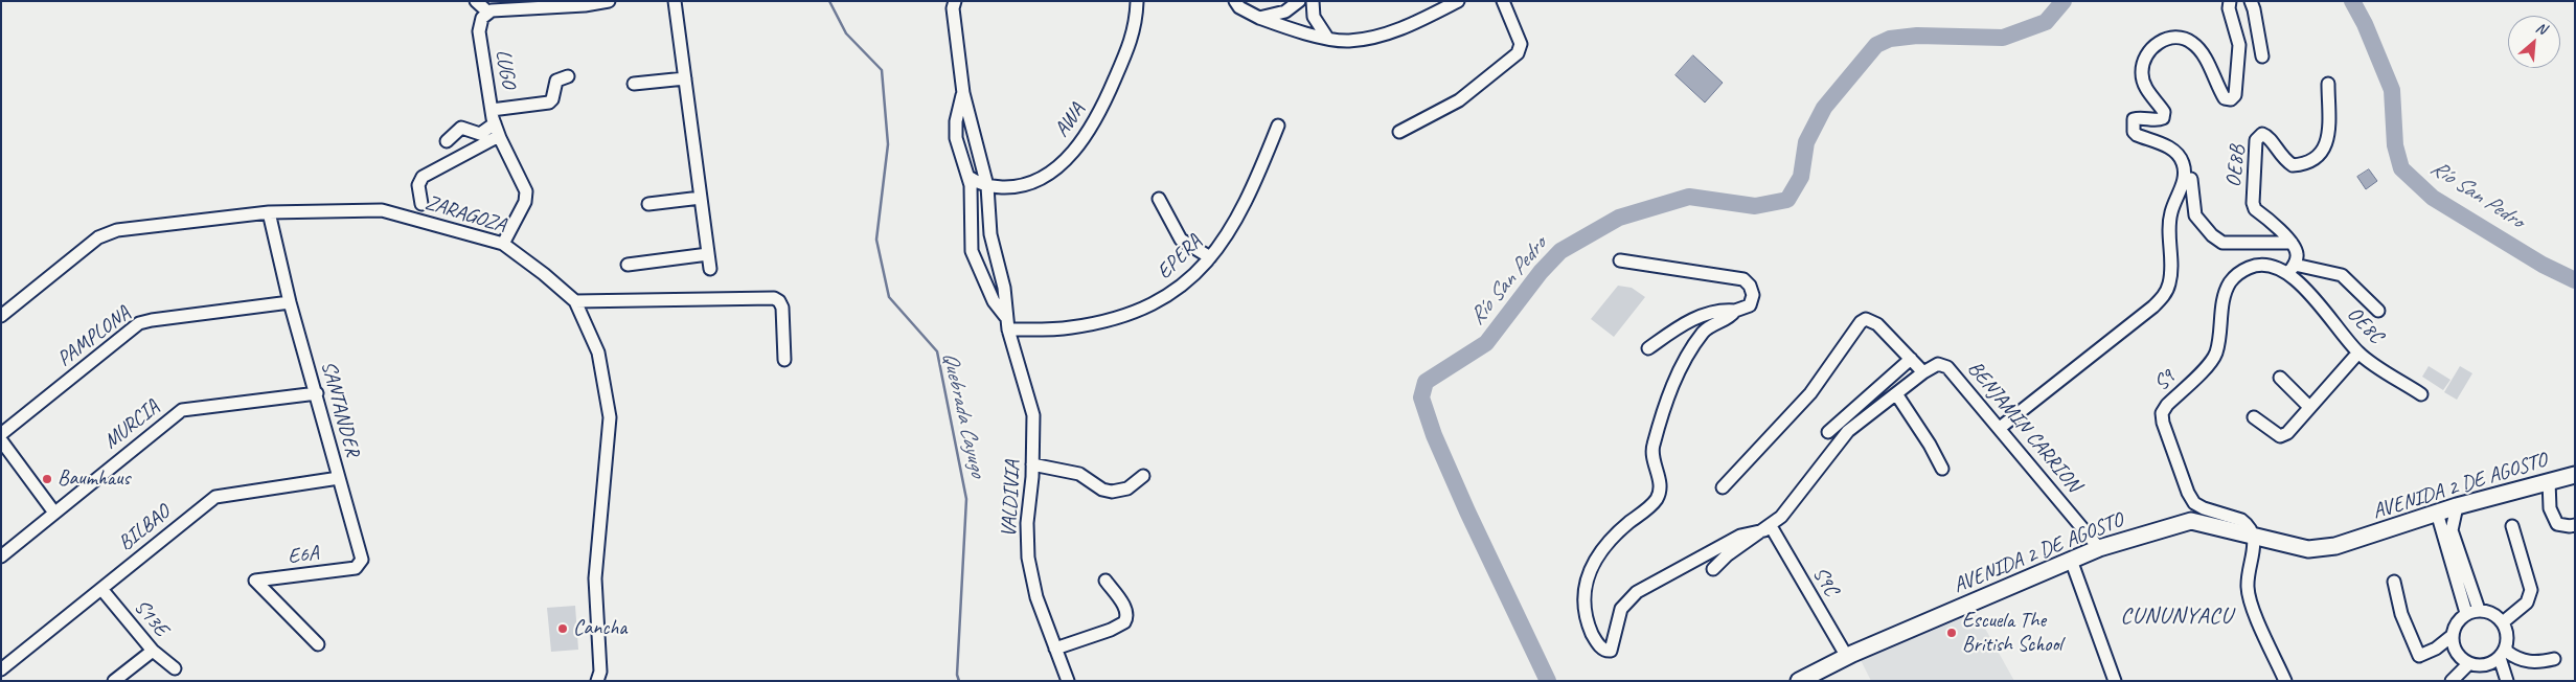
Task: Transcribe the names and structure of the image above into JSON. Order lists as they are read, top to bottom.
{
  "streets": {
    "main road": ["AVENIDA 2 DE AGOSTO"],
    "street": [
      "LUGO",
      "AWA",
      "OE8B",
      "ZARAGOZA",
      "EPERA",
      "OE8C",
      "PAMPLONA",
      "S9",
      "SANTANDER",
      "MURCIA",
      "BENJAMIN CARRION",
      "VALDIVIA",
      "BILBAO",
      "E6A",
      "S9C",
      "S13E"
    ]
  },
  "crossings": [
    ["LUGO", "ZARAGOZA"],
    ["AWA", "VALDIVIA"],
    ["ZARAGOZA", "SANTANDER"],
    ["EPERA", "VALDIVIA"],
    ["OE8C", "S9"],
    ["PAMPLONA", "SANTANDER"],
    ["S9", "AVENIDA 2 DE AGOSTO"],
    ["SANTANDER", "MURCIA"],
    ["SANTANDER", "BILBAO"],
    ["SANTANDER", "E6A"],
    ["BENJAMIN CARRION", "AVENIDA 2 DE AGOSTO"],
    ["AVENIDA 2 DE AGOSTO", "S9C"],
    ["BILBAO", "S13E"]
  ],
  "districts": ["CUNUNYACU"],
  "water": ["Río San Pedro", "Quebrada Cayugo"],
  "places": ["Baumhaus", "Cancha", "Escuela The British School"],
  "north": "top right"
}
